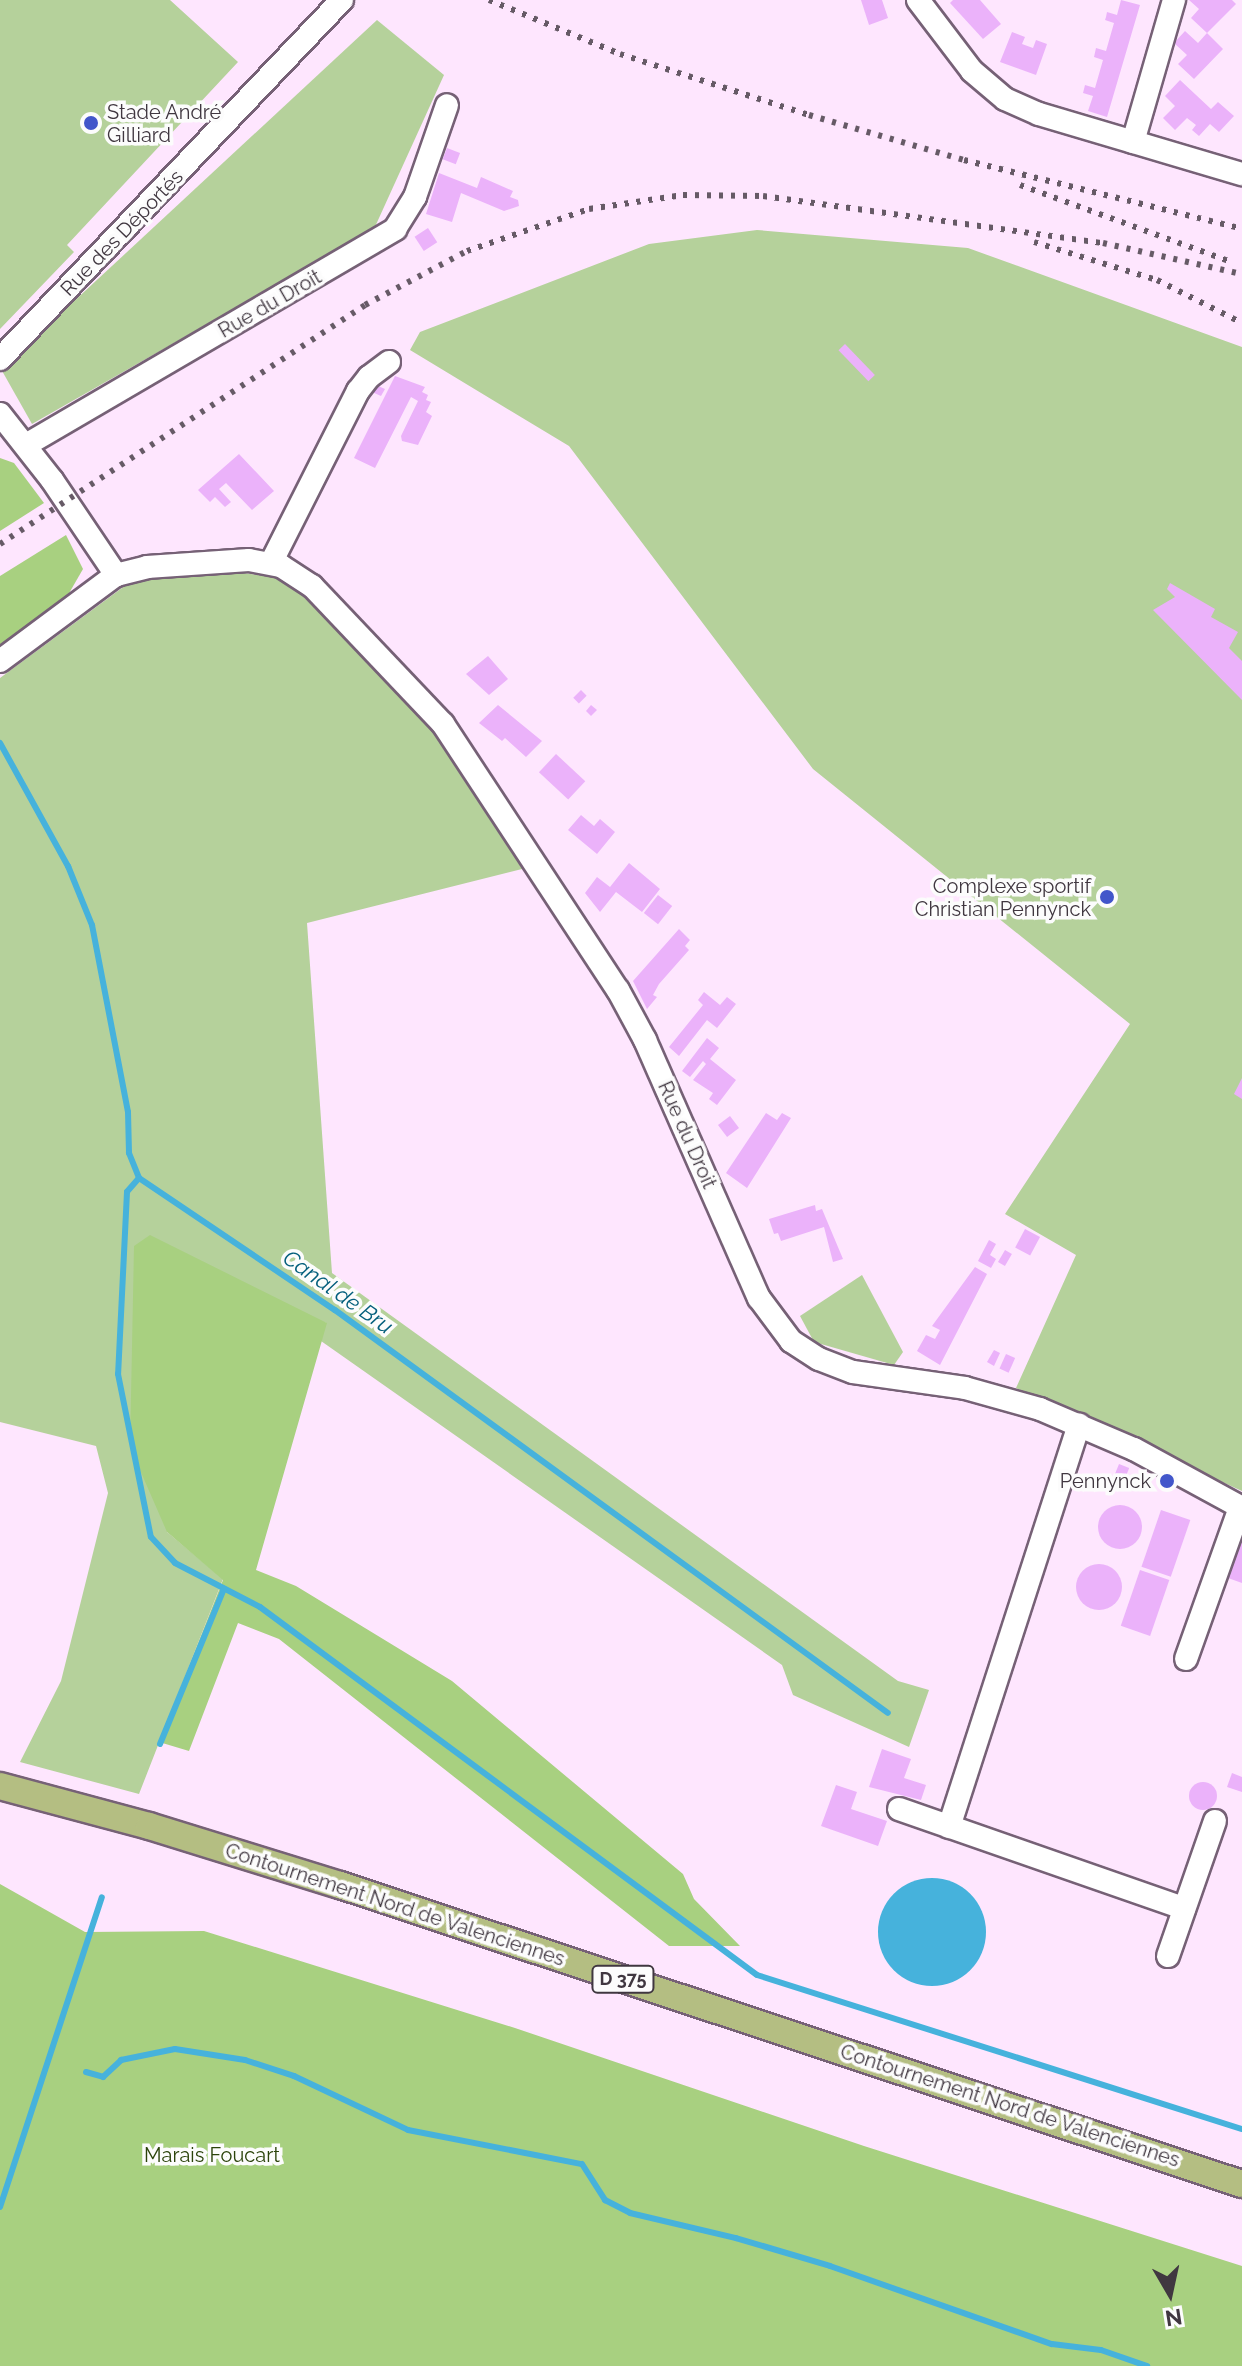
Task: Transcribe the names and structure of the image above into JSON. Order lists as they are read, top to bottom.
{
  "streets": {
    "main road": ["Contournement Nord de Valenciennes", "D 375"],
    "street": ["Rue des Déportés", "Rue du Droit"]
  },
  "water": ["Canal de Bru"],
  "parks": ["Marais Foucart"],
  "places": ["Stade André Gilliard", "Complexe sportif Christian Pennynck", "Pennynck"],
  "north": "bottom"
}
